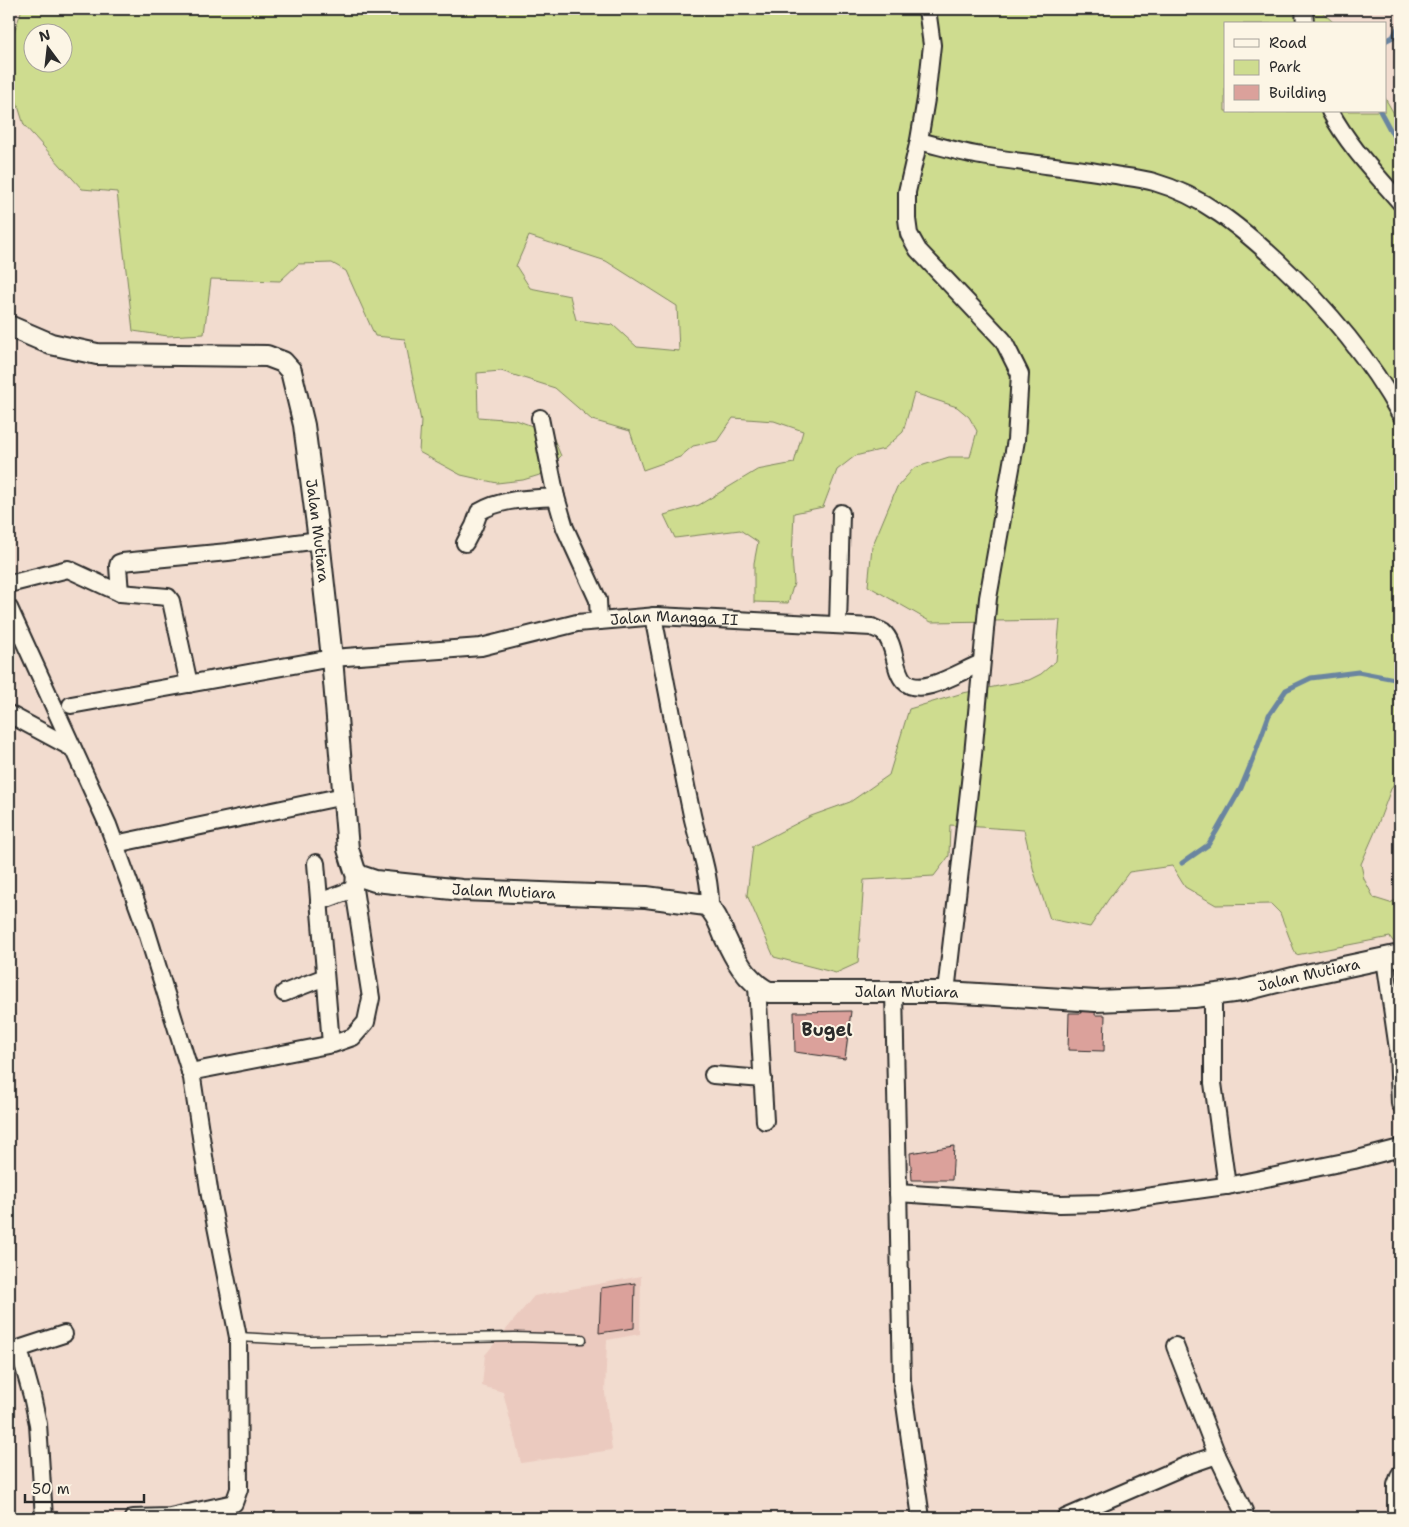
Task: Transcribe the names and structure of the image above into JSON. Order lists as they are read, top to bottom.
{
  "streets": {
    "street": ["Jalan Mutiara", "Jalan Mangga II"]
  },
  "crossings": [
    ["Jalan Mutiara", "Jalan Mangga II"]
  ],
  "districts": ["Bugel"],
  "legend": ["Road", "Park", "Building"],
  "scale_bar": "50 m",
  "north": "top"
}
